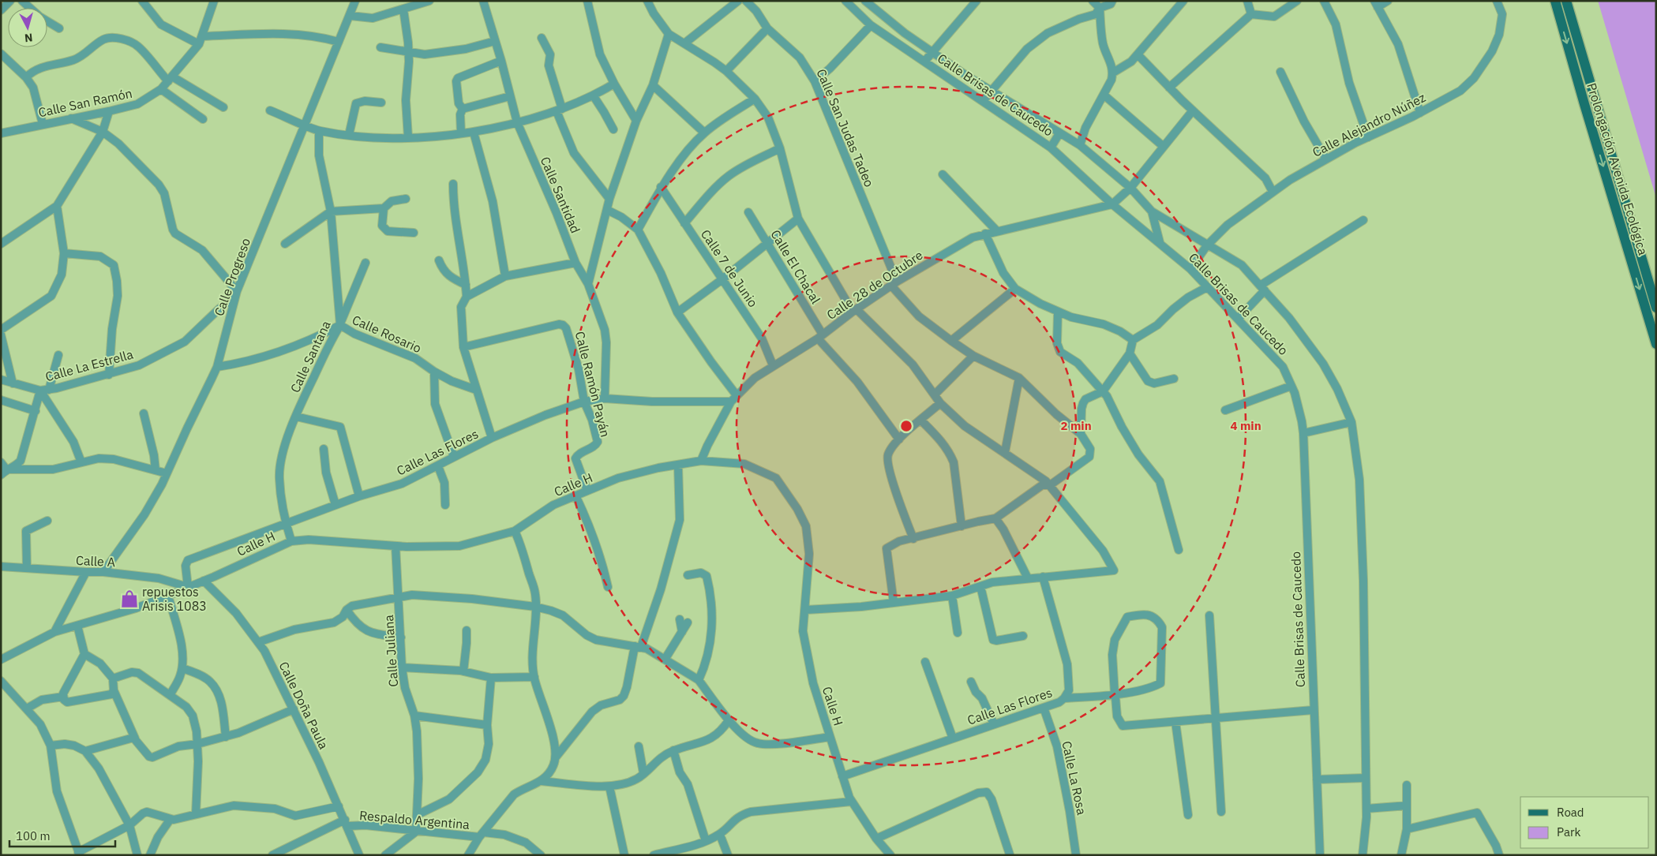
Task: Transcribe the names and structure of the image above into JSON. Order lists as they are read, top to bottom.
{
  "streets": {
    "main road": ["Prolongación Avenida Ecológica"],
    "street": [
      "Calle Brisas de Caucedo",
      "Calle San Ramón",
      "Calle Alejandro Núñez",
      "Calle San Judas Tadeo",
      "Calle Santidad",
      "Calle El Chacal",
      "Calle 7 de Junio",
      "Calle Progreso",
      "Calle 28 de Octubre",
      "Calle Rosario",
      "Calle Santana",
      "Calle La Estrella",
      "Calle Ramón Payán",
      "Calle Las Flores",
      "Calle H",
      "Calle A",
      "Calle Juliana",
      "Calle Doña Paula",
      "Calle La Rosa",
      "Respaldo Argentina"
    ]
  },
  "crossings": [
    ["Calle Brisas de Caucedo", "Calle Alejandro Núñez"],
    ["Calle Brisas de Caucedo", "Calle 28 de Octubre"],
    ["Calle San Judas Tadeo", "Calle 28 de Octubre"],
    ["Calle Santidad", "Calle Las Flores"],
    ["Calle El Chacal", "Calle 28 de Octubre"],
    ["Calle 7 de Junio", "Calle 28 de Octubre"],
    ["Calle Progreso", "Calle Rosario"],
    ["Calle Progreso", "Calle La Estrella"],
    ["Calle Progreso", "Calle A"],
    ["Calle 28 de Octubre", "Calle Las Flores"],
    ["Calle 28 de Octubre", "Calle H"],
    ["Calle Rosario", "Calle Santana"],
    ["Calle Santana", "Calle Las Flores"],
    ["Calle Santana", "Calle H"],
    ["Calle Ramón Payán", "Calle Las Flores"],
    ["Calle Ramón Payán", "Calle H"],
    ["Calle Las Flores", "Calle H"],
    ["Calle Las Flores", "Calle A"],
    ["Calle Las Flores", "Calle La Rosa"],
    ["Calle H", "Calle A"],
    ["Calle H", "Calle Juliana"],
    ["Calle H", "Calle Doña Paula"],
    ["Calle Juliana", "Respaldo Argentina"],
    ["Calle Doña Paula", "Respaldo Argentina"]
  ],
  "places": {
    "shop": ["repuestos Arisis 1083"]
  },
  "legend": ["Road", "Park"],
  "scale_bar": "100 m",
  "north": "bottom",
  "rings": ["2 min", "4 min"]
}
